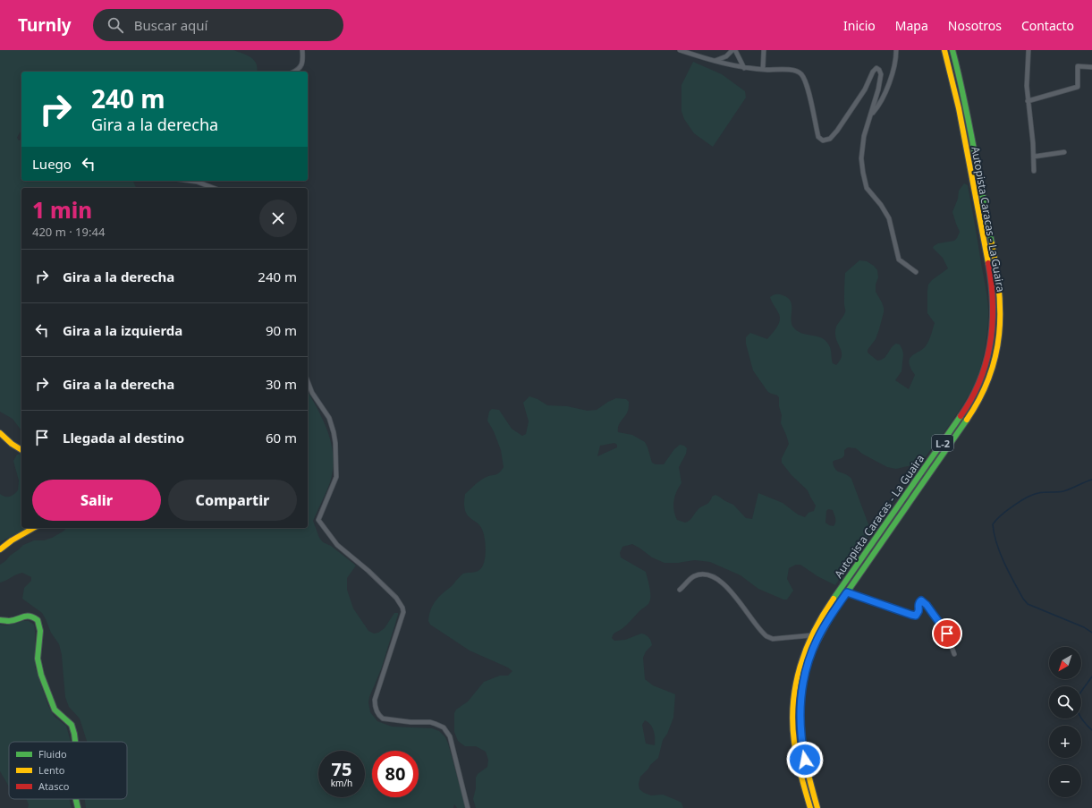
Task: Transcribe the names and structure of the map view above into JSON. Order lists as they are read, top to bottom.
{
  "streets": {
    "main road": ["Autopista Caracas - La Guaira", "L-2"]
  },
  "legend": ["Fluido", "Lento", "Atasco"],
  "north": "bottom left",
  "page": {
    "header": "Turnly",
    "search": "Buscar aquí",
    "nav": [
      "Inicio",
      "Mapa",
      "Nosotros",
      "Contacto"
    ],
    "turn": ["240 m", "Gira a la derecha"],
    "then": "Luego",
    "heading": ["1 min", "420 m · 19:44"],
    "list": [
      {
        "name": "Gira a la derecha",
        "value": "240 m"
      },
      {
        "name": "Gira a la izquierda",
        "value": "90 m"
      },
      {
        "name": "Gira a la derecha",
        "value": "30 m"
      },
      {
        "name": "Llegada al destino",
        "value": "60 m"
      }
    ],
    "buttons": ["Salir", "Compartir"],
    "map_buttons": ["+", "−"],
    "speed": "75 km/h",
    "limit": "80"
  }
}
